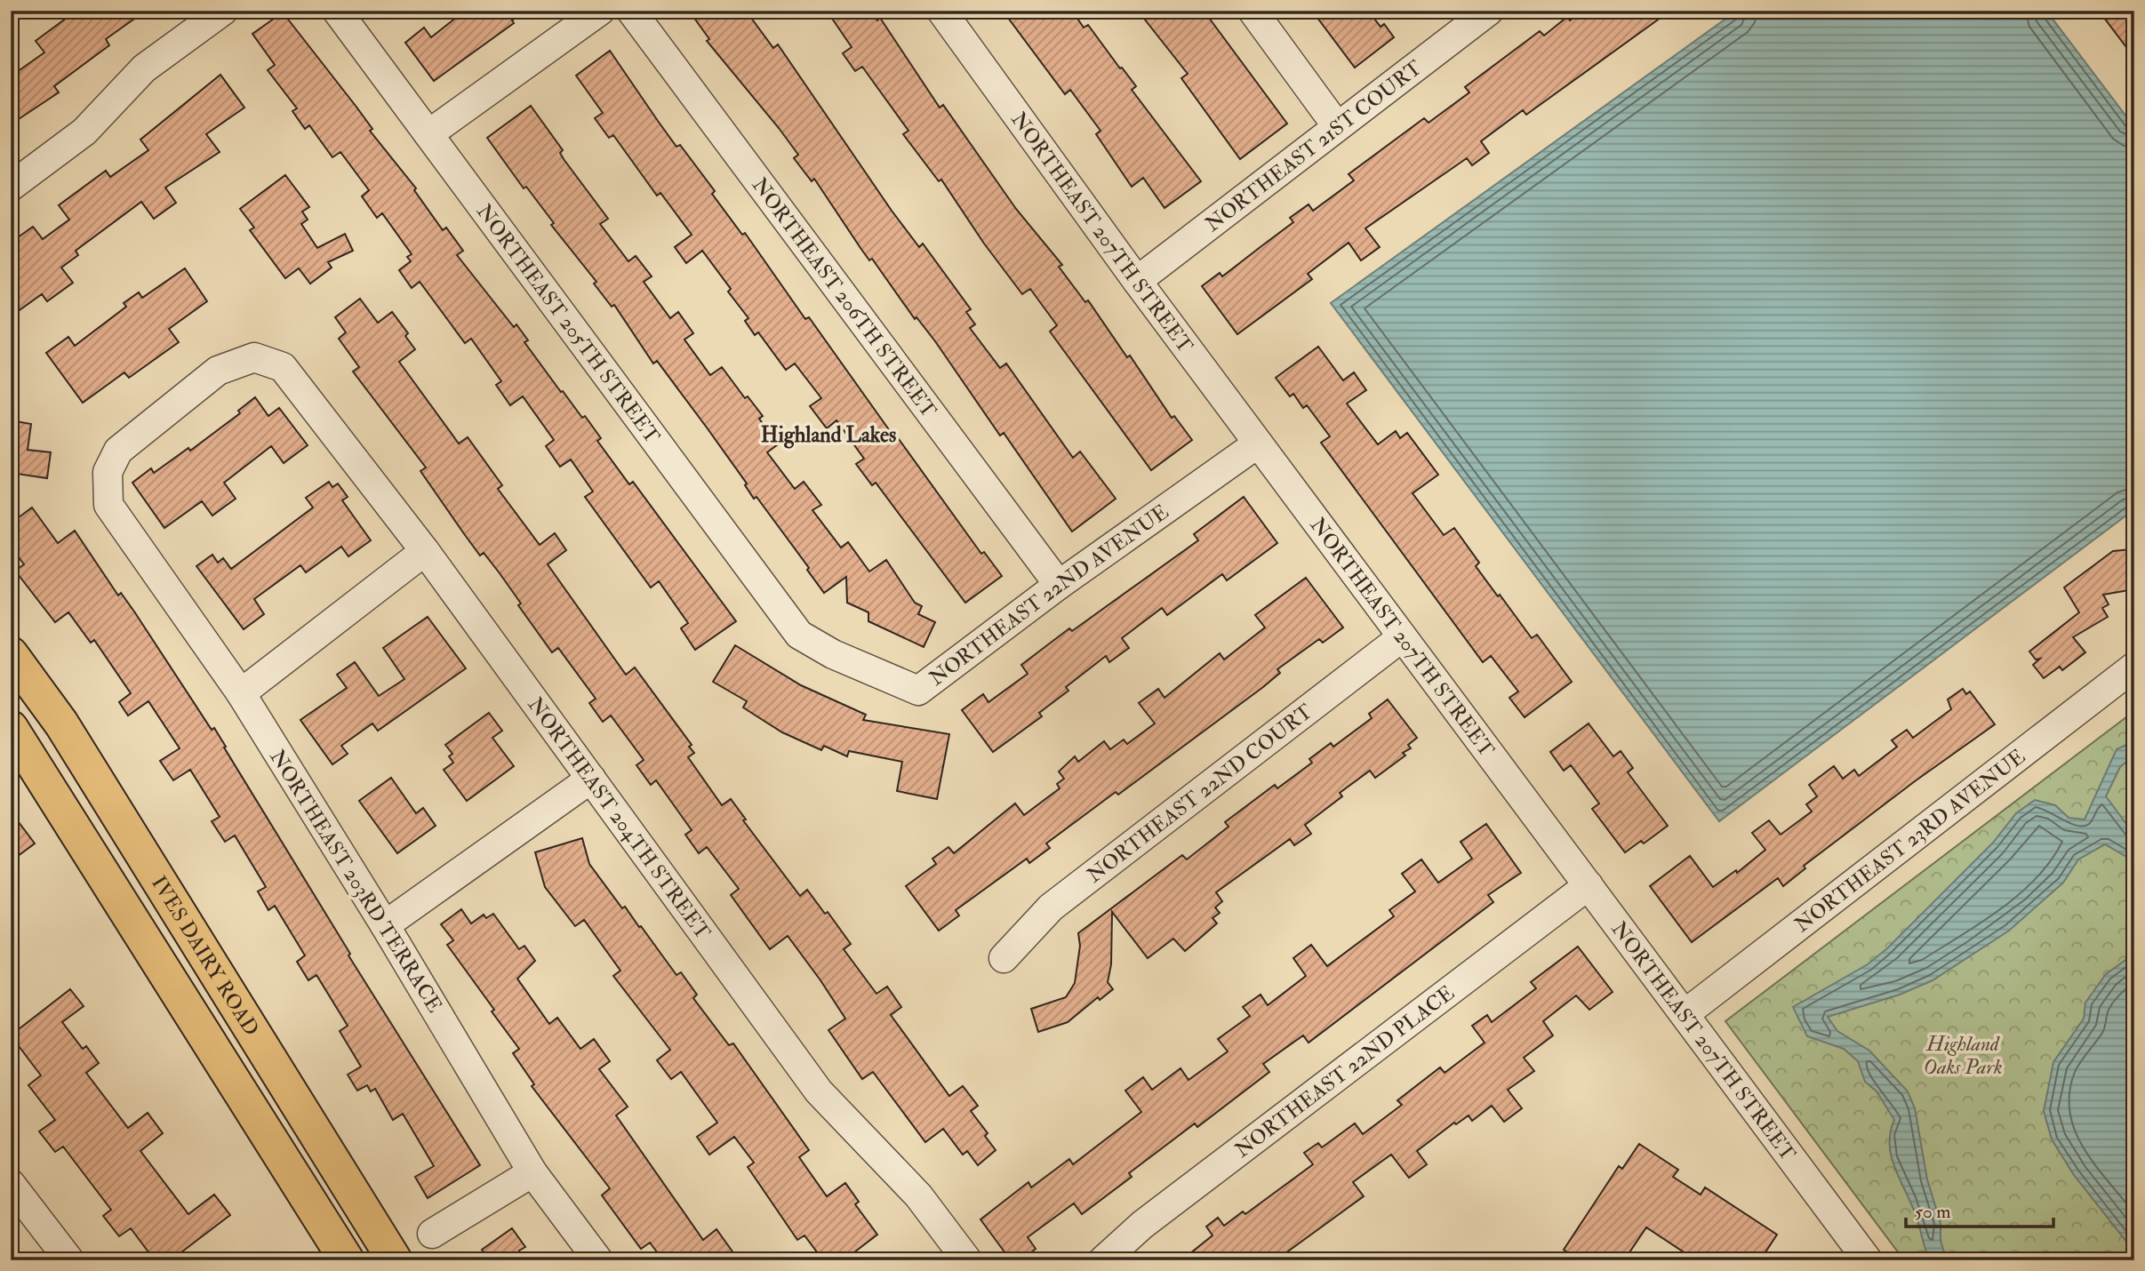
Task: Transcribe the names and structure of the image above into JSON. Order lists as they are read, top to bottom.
{
  "streets": {
    "main road": ["IVES DAIRY ROAD"],
    "street": [
      "NORTHEAST 21ST COURT",
      "NORTHEAST 207TH STREET",
      "NORTHEAST 206TH STREET",
      "NORTHEAST 205TH STREET",
      "NORTHEAST 22ND AVENUE",
      "NORTHEAST 22ND COURT",
      "NORTHEAST 204TH STREET",
      "NORTHEAST 23RD AVENUE",
      "NORTHEAST 203RD TERRACE",
      "NORTHEAST 22ND PLACE"
    ]
  },
  "crossings": [
    ["NORTHEAST 21ST COURT", "NORTHEAST 207TH STREET"],
    ["NORTHEAST 207TH STREET", "NORTHEAST 22ND AVENUE"],
    ["NORTHEAST 207TH STREET", "NORTHEAST 22ND COURT"],
    ["NORTHEAST 207TH STREET", "NORTHEAST 23RD AVENUE"],
    ["NORTHEAST 207TH STREET", "NORTHEAST 22ND PLACE"],
    ["NORTHEAST 206TH STREET", "NORTHEAST 22ND AVENUE"],
    ["NORTHEAST 205TH STREET", "NORTHEAST 22ND AVENUE"],
    ["NORTHEAST 204TH STREET", "NORTHEAST 203RD TERRACE"]
  ],
  "districts": ["Highland Lakes"],
  "parks": ["Highland Oaks Park"],
  "scale_bar": "50 m"
}
